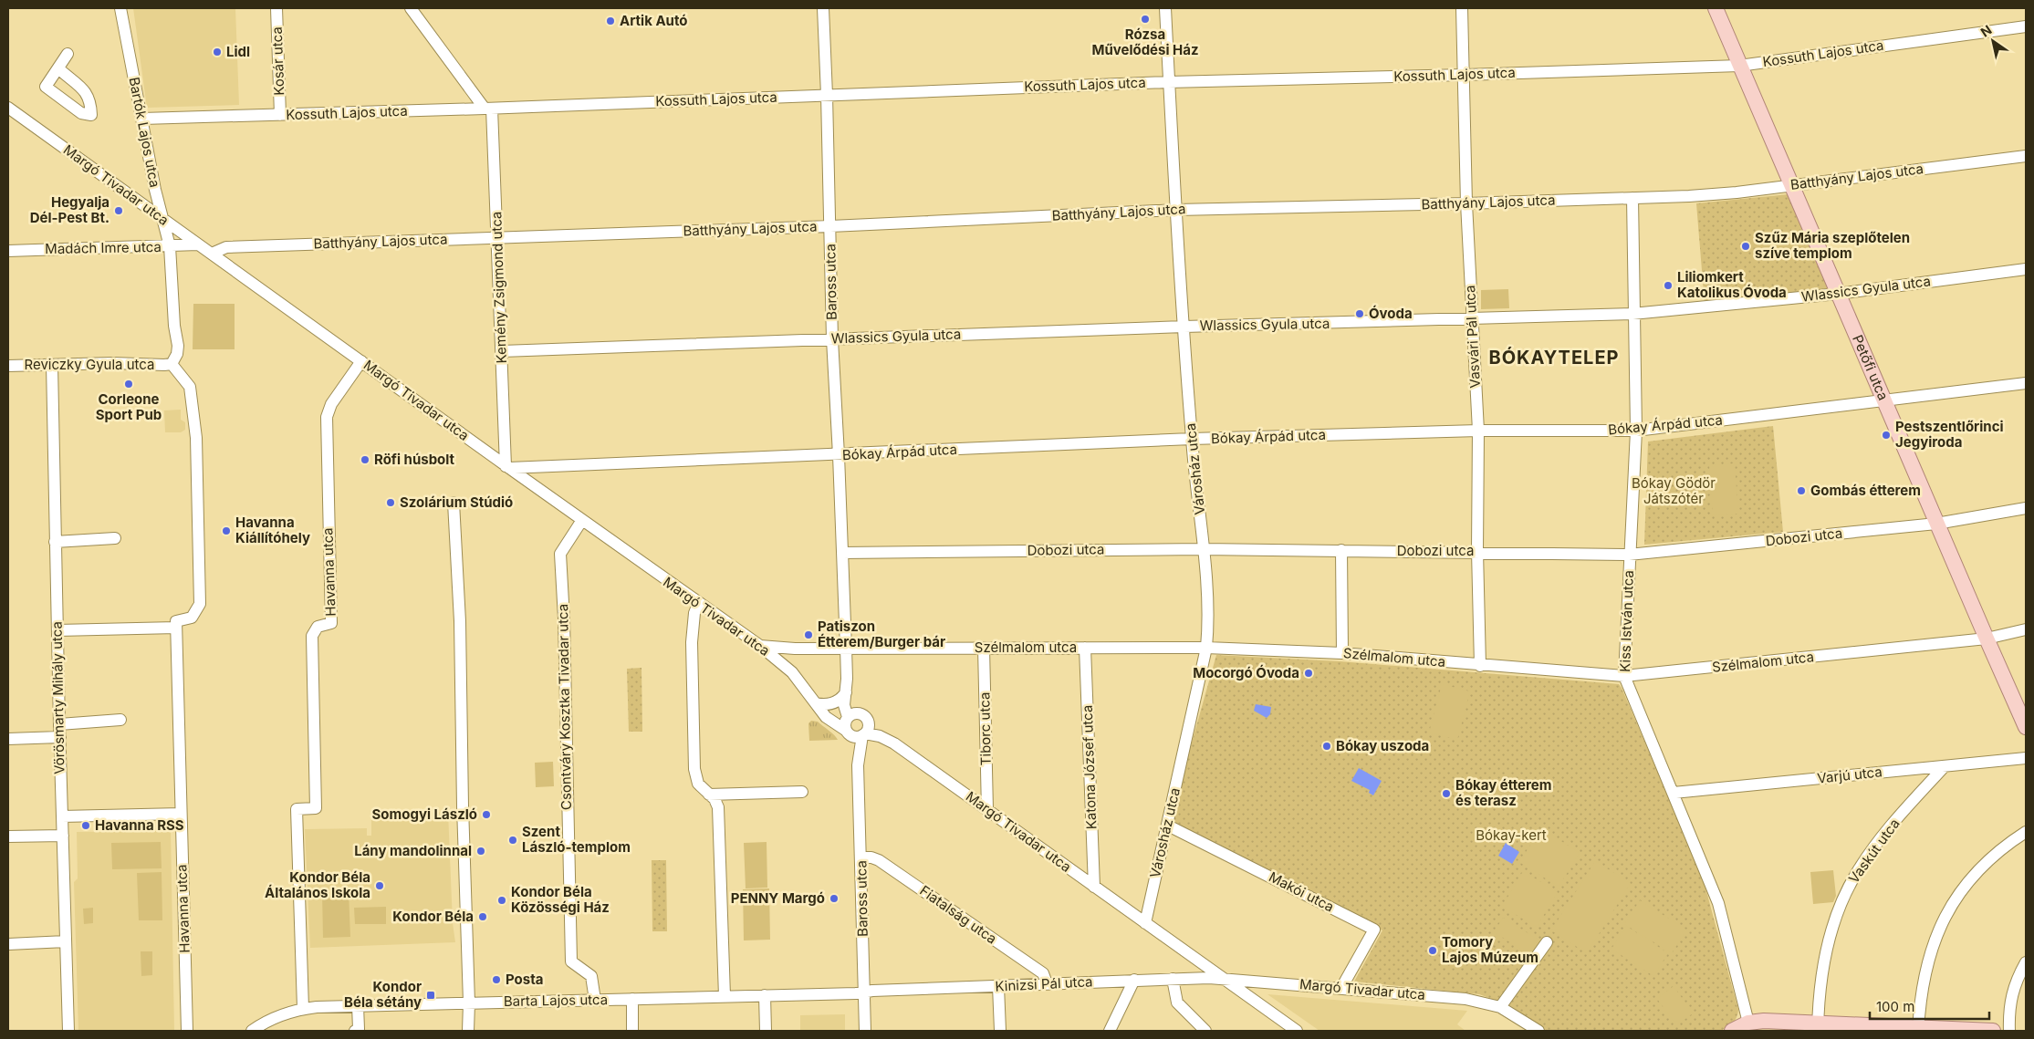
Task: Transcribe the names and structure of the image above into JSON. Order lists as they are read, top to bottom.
{
  "streets": {
    "main road": ["Petőfi utca"],
    "street": [
      "Kossuth Lajos utca",
      "Kosár utca",
      "Bartók Lajos utca",
      "Batthyány Lajos utca",
      "Margó Tivadar utca",
      "Madách Imre utca",
      "Baross utca",
      "Kemény Zsigmond utca",
      "Wlassics Gyula utca",
      "Vasvári Pál utca",
      "Reviczky Gyula utca",
      "Bókay Árpád utca",
      "Városház utca",
      "Dobozi utca",
      "Havanna utca",
      "Kiss István utca",
      "Szélmalom utca",
      "Vörösmarty Mihály utca",
      "Csontváry Kosztka Tivadar utca",
      "Tiborc utca",
      "Katona József utca",
      "Varjú utca",
      "Vaskút utca",
      "Makói utca",
      "Fiatalság utca",
      "Kinizsi Pál utca",
      "Barta Lajos utca"
    ]
  },
  "crossings": [
    ["Kossuth Lajos utca", "Kosár utca"],
    ["Kossuth Lajos utca", "Bartók Lajos utca"],
    ["Kossuth Lajos utca", "Baross utca"],
    ["Kossuth Lajos utca", "Kemény Zsigmond utca"],
    ["Kossuth Lajos utca", "Vasvári Pál utca"],
    ["Kossuth Lajos utca", "Petőfi utca"],
    ["Kossuth Lajos utca", "Városház utca"],
    ["Bartók Lajos utca", "Margó Tivadar utca"],
    ["Bartók Lajos utca", "Madách Imre utca"],
    ["Bartók Lajos utca", "Reviczky Gyula utca"],
    ["Batthyány Lajos utca", "Margó Tivadar utca"],
    ["Batthyány Lajos utca", "Baross utca"],
    ["Batthyány Lajos utca", "Kemény Zsigmond utca"],
    ["Batthyány Lajos utca", "Vasvári Pál utca"],
    ["Batthyány Lajos utca", "Petőfi utca"],
    ["Batthyány Lajos utca", "Városház utca"],
    ["Batthyány Lajos utca", "Kiss István utca"],
    ["Margó Tivadar utca", "Madách Imre utca"],
    ["Margó Tivadar utca", "Baross utca"],
    ["Margó Tivadar utca", "Kemény Zsigmond utca"],
    ["Margó Tivadar utca", "Bókay Árpád utca"],
    ["Margó Tivadar utca", "Városház utca"],
    ["Margó Tivadar utca", "Havanna utca"],
    ["Margó Tivadar utca", "Szélmalom utca"],
    ["Margó Tivadar utca", "Csontváry Kosztka Tivadar utca"],
    ["Margó Tivadar utca", "Tiborc utca"],
    ["Margó Tivadar utca", "Katona József utca"],
    ["Margó Tivadar utca", "Makói utca"],
    ["Margó Tivadar utca", "Kinizsi Pál utca"],
    ["Baross utca", "Wlassics Gyula utca"],
    ["Baross utca", "Bókay Árpád utca"],
    ["Baross utca", "Dobozi utca"],
    ["Baross utca", "Szélmalom utca"],
    ["Baross utca", "Fiatalság utca"],
    ["Baross utca", "Kinizsi Pál utca"],
    ["Baross utca", "Barta Lajos utca"],
    ["Kemény Zsigmond utca", "Wlassics Gyula utca"],
    ["Kemény Zsigmond utca", "Bókay Árpád utca"],
    ["Wlassics Gyula utca", "Vasvári Pál utca"],
    ["Wlassics Gyula utca", "Petőfi utca"],
    ["Wlassics Gyula utca", "Városház utca"],
    ["Wlassics Gyula utca", "Kiss István utca"],
    ["Vasvári Pál utca", "Bókay Árpád utca"],
    ["Vasvári Pál utca", "Dobozi utca"],
    ["Vasvári Pál utca", "Szélmalom utca"],
    ["Reviczky Gyula utca", "Vörösmarty Mihály utca"],
    ["Petőfi utca", "Bókay Árpád utca"],
    ["Petőfi utca", "Dobozi utca"],
    ["Petőfi utca", "Szélmalom utca"],
    ["Bókay Árpád utca", "Városház utca"],
    ["Bókay Árpád utca", "Kiss István utca"],
    ["Városház utca", "Dobozi utca"],
    ["Városház utca", "Szélmalom utca"],
    ["Városház utca", "Makói utca"],
    ["Dobozi utca", "Kiss István utca"],
    ["Havanna utca", "Barta Lajos utca"],
    ["Kiss István utca", "Szélmalom utca"],
    ["Kiss István utca", "Varjú utca"],
    ["Szélmalom utca", "Tiborc utca"],
    ["Szélmalom utca", "Katona József utca"],
    ["Csontváry Kosztka Tivadar utca", "Barta Lajos utca"],
    ["Varjú utca", "Vaskút utca"],
    ["Fiatalság utca", "Kinizsi Pál utca"],
    ["Kinizsi Pál utca", "Barta Lajos utca"]
  ],
  "districts": ["BÓKAYTELEP"],
  "parks": ["Bókay Gödör Játszótér", "Bókay-kert"],
  "places": {
    "other": [
      "Rózsa Művelődési Ház",
      "Artik Autó",
      "Lidl",
      "Hegyalja Dél-Pest Bt.",
      "Szűz Mária szeplőtelen szíve templom",
      "Liliomkert Katolikus Óvoda",
      "Óvoda",
      "Corleone Sport Pub",
      "Pestszentlőrinci Jegyiroda",
      "Röfi húsbolt",
      "Gombás étterem",
      "Szolárium Stúdió",
      "Havanna Kiállítóhely",
      "Patiszon Étterem/Burger bár",
      "Mocorgó Óvoda",
      "Bókay uszoda",
      "Bókay étterem és terasz",
      "Somogyi László",
      "Havanna RSS",
      "Szent László-templom",
      "Lány mandolinnal",
      "Kondor Béla Általános Iskola",
      "PENNY Margó",
      "Kondor Béla Közösségi Ház",
      "Kondor Béla",
      "Tomory Lajos Múzeum",
      "Posta"
    ],
    "transit": ["Kondor Béla sétány"]
  },
  "scale_bar": "100 m",
  "north": "top left"
}
